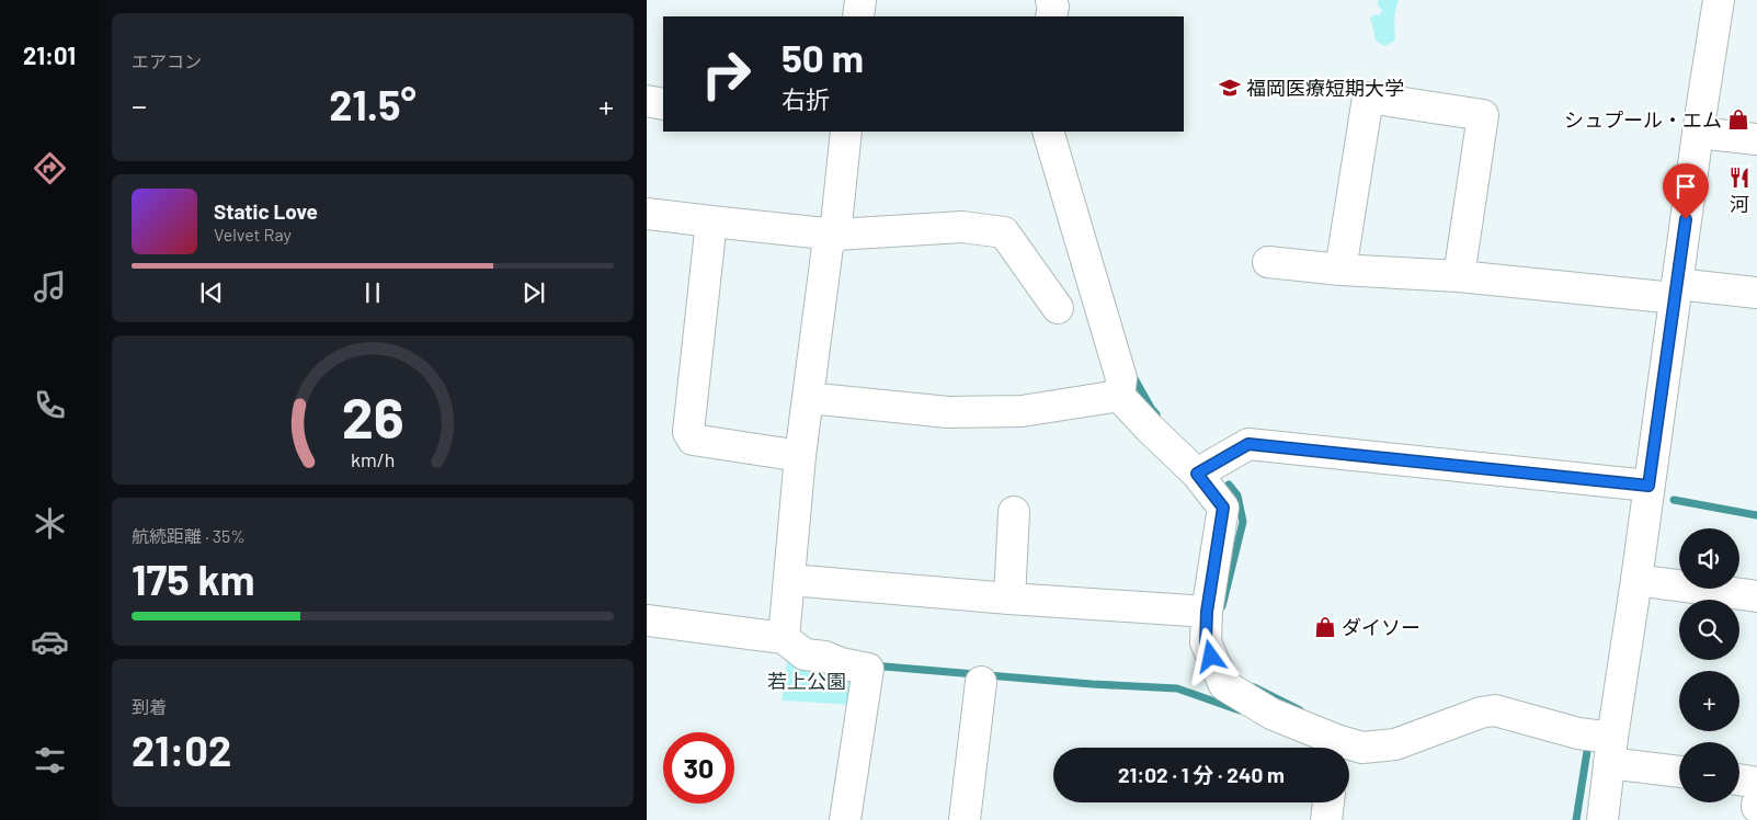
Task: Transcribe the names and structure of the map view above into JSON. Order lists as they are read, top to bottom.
{
  "parks": ["若上公園"],
  "places": {
    "school or university": ["福岡医療短期大学"],
    "shop": ["シュプール・エム", "ダイソー"],
    "restaurant": ["河"]
  },
  "page": {
    "tabs": "21:01",
    "tile": [
      "エアコン",
      ["航続距離 · 35%", "175 km"],
      ["到着", "21:02"]
    ],
    "turn": ["50 m", "右折"],
    "heat": ["−", "21.5°", "+"],
    "song": ["Static Love", "Velvet Ray"],
    "map_buttons": ["+", "−"],
    "limit": "30",
    "trip": "21:02 · 1 分 · 240 m",
    "gauge": ["26", "km/h"]
  }
}
